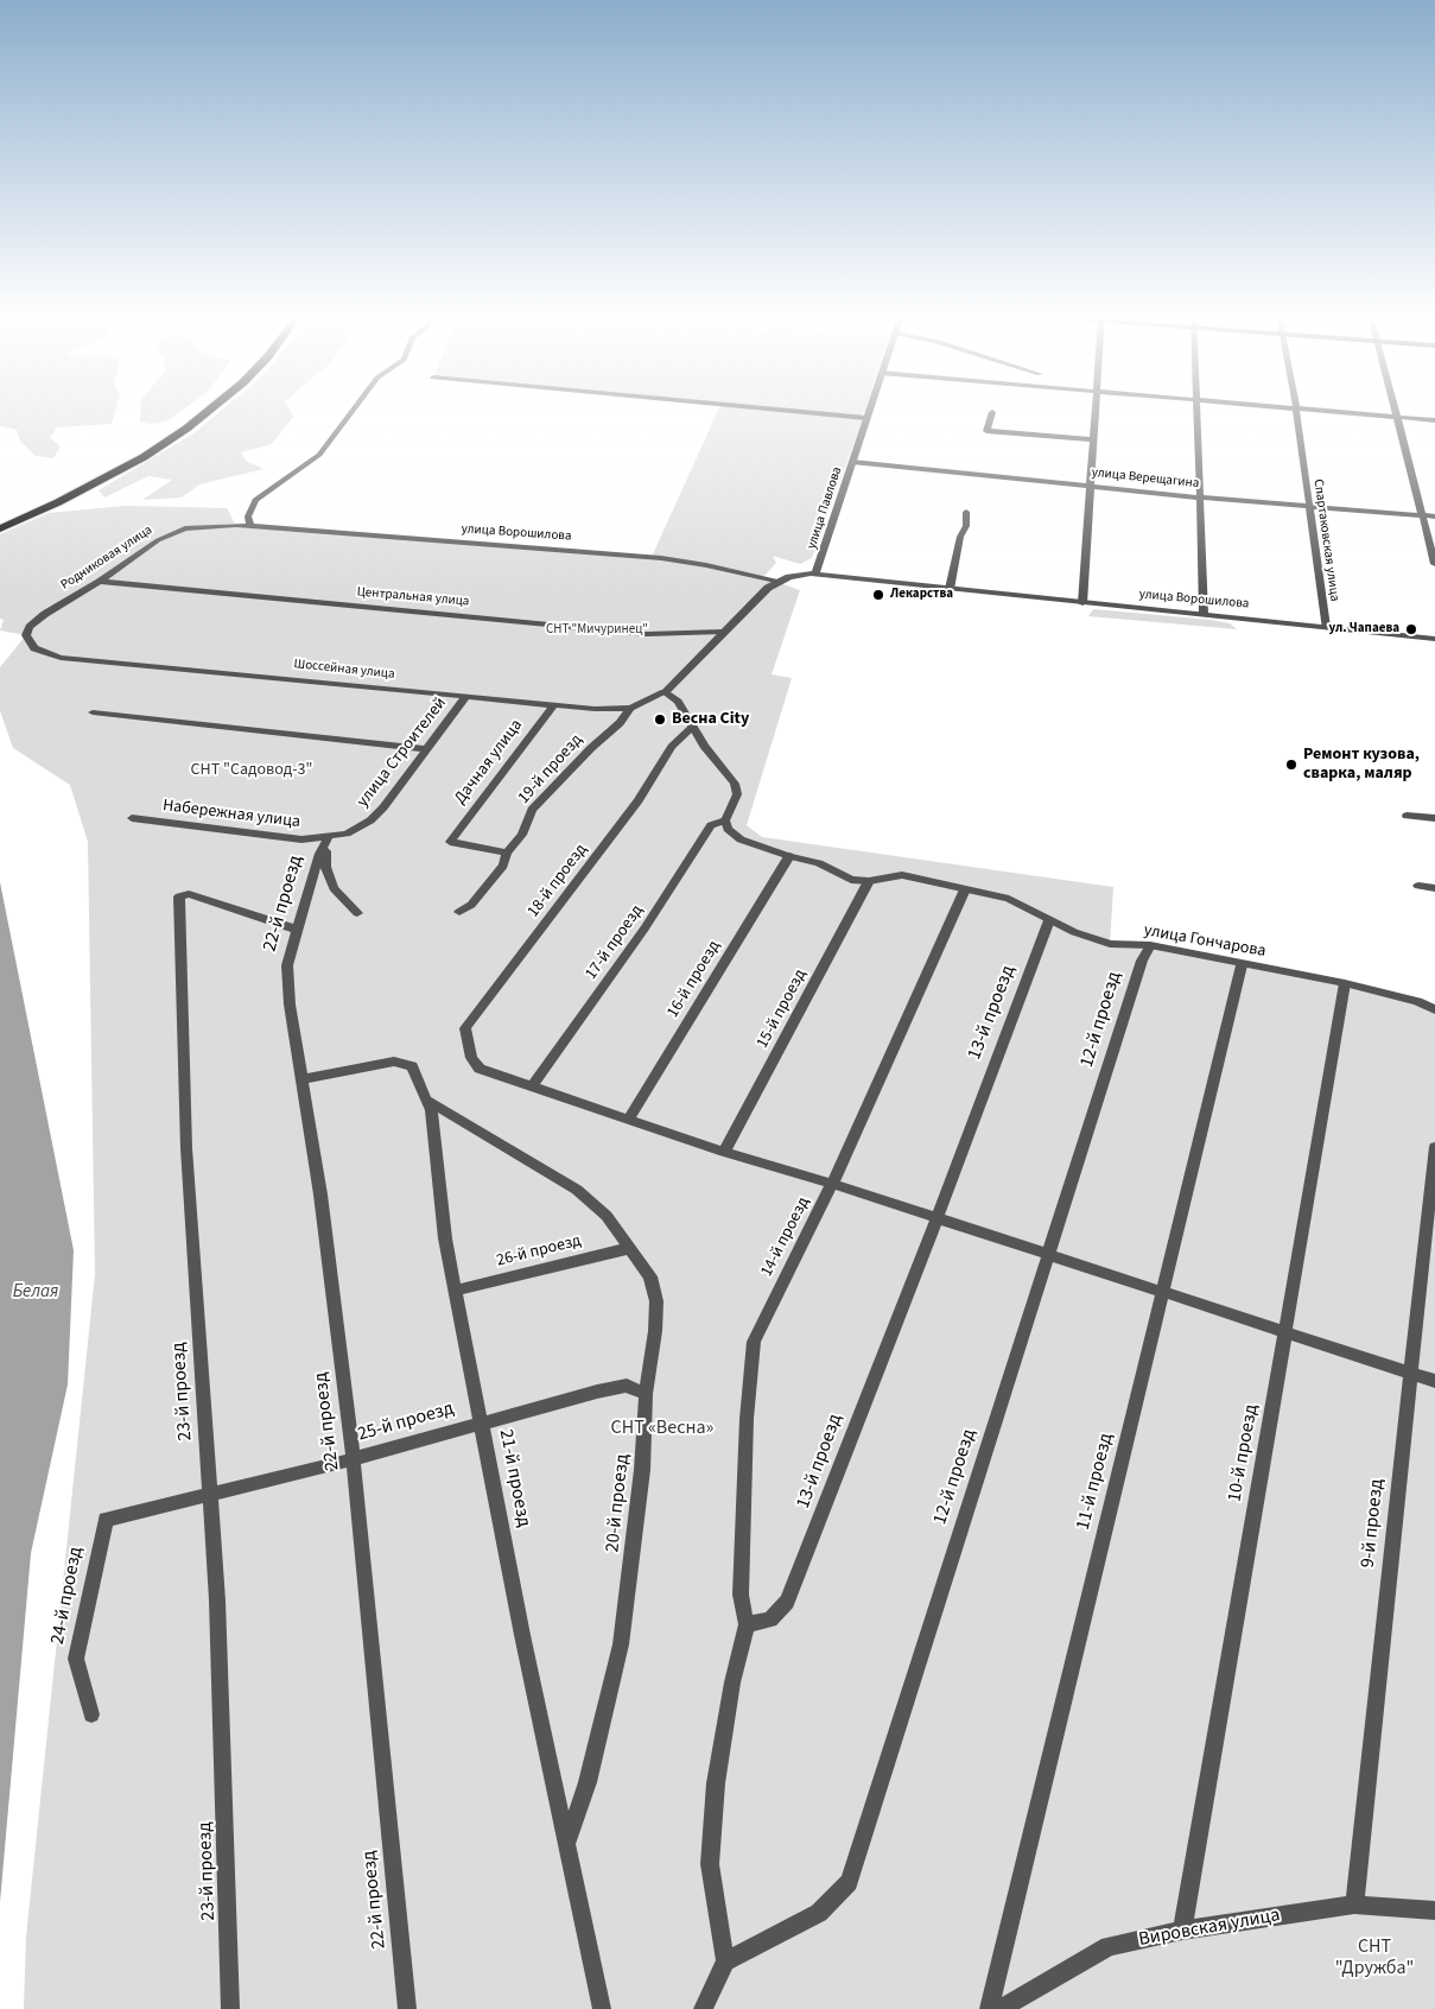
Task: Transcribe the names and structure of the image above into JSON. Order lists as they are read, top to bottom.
{
  "streets": {
    "street": [
      "улица Верещагина",
      "улица Павлова",
      "улица Ворошилова",
      "Спартаковская улица",
      "Родниковая улица",
      "Центральная улица",
      "Шоссейная улица",
      "улица Строителей",
      "Дачная улица",
      "19-й проезд",
      "Набережная улица",
      "18-й проезд",
      "22-й проезд",
      "улица Гончарова",
      "17-й проезд",
      "16-й проезд",
      "15-й проезд",
      "13-й проезд",
      "12-й проезд",
      "14-й проезд",
      "26-й проезд",
      "23-й проезд",
      "25-й проезд",
      "10-й проезд",
      "21-й проезд",
      "11-й проезд",
      "20-й проезд",
      "9-й проезд",
      "24-й проезд",
      "Вировская улица"
    ]
  },
  "crossings": [
    ["улица Верещагина", "улица Павлова"],
    ["улица Верещагина", "Спартаковская улица"],
    ["улица Павлова", "улица Ворошилова"],
    ["улица Ворошилова", "Спартаковская улица"],
    ["улица Ворошилова", "Родниковая улица"],
    ["улица Ворошилова", "Шоссейная улица"],
    ["Родниковая улица", "Центральная улица"],
    ["Родниковая улица", "Шоссейная улица"],
    ["Центральная улица", "Шоссейная улица"],
    ["Шоссейная улица", "улица Строителей"],
    ["Шоссейная улица", "Дачная улица"],
    ["Шоссейная улица", "19-й проезд"],
    ["улица Строителей", "Набережная улица"],
    ["улица Строителей", "22-й проезд"],
    ["Дачная улица", "19-й проезд"],
    ["Набережная улица", "22-й проезд"],
    ["18-й проезд", "17-й проезд"],
    ["22-й проезд", "23-й проезд"],
    ["22-й проезд", "25-й проезд"],
    ["22-й проезд", "21-й проезд"],
    ["улица Гончарова", "17-й проезд"],
    ["улица Гончарова", "16-й проезд"],
    ["улица Гончарова", "15-й проезд"],
    ["улица Гончарова", "13-й проезд"],
    ["улица Гончарова", "12-й проезд"],
    ["улица Гончарова", "14-й проезд"],
    ["улица Гончарова", "10-й проезд"],
    ["улица Гончарова", "11-й проезд"],
    ["13-й проезд", "14-й проезд"],
    ["26-й проезд", "21-й проезд"],
    ["26-й проезд", "20-й проезд"],
    ["23-й проезд", "25-й проезд"],
    ["25-й проезд", "21-й проезд"],
    ["25-й проезд", "20-й проезд"],
    ["25-й проезд", "24-й проезд"],
    ["10-й проезд", "Вировская улица"],
    ["21-й проезд", "20-й проезд"],
    ["9-й проезд", "Вировская улица"]
  ],
  "water": ["Белая"],
  "parks": [
    "СНТ \"Мичуринец\"",
    "СНТ \"Садовод-3\"",
    "СНТ «Весна»",
    "СНТ \"Дружба\""
  ],
  "places": [
    "Лекарства",
    "ул. Чапаева",
    "Весна City",
    "Ремонт кузова, сварка, маляр"
  ]
}
